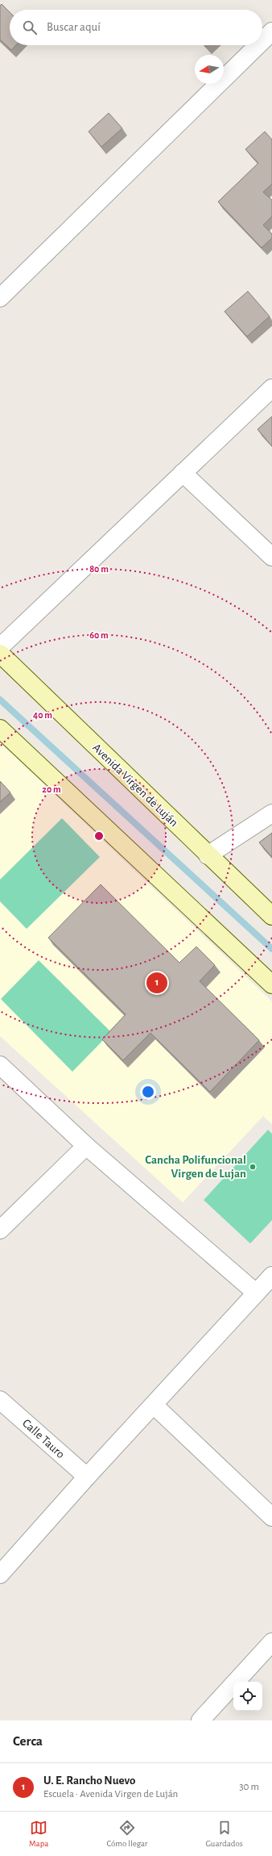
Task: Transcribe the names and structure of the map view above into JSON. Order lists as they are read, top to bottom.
{
  "streets": {
    "main road": ["Avenida Virgen de Luján"],
    "street": ["Calle Tauro"]
  },
  "places": ["Cancha Polifuncional Virgen de Lujan"],
  "north": "left",
  "page": {
    "search": "Buscar aquí",
    "pins": "1",
    "heading": "Cerca",
    "list": [
      {
        "mark": "1",
        "name": "U. E. Rancho Nuevo",
        "note": "Escuela · Avenida Virgen de Luján",
        "value": "30 m"
      }
    ],
    "nav": ["Mapa", "Cómo llegar", "Guardados"]
  },
  "rings": [
    "80 m",
    "60 m",
    "40 m",
    "20 m"
  ]
}
